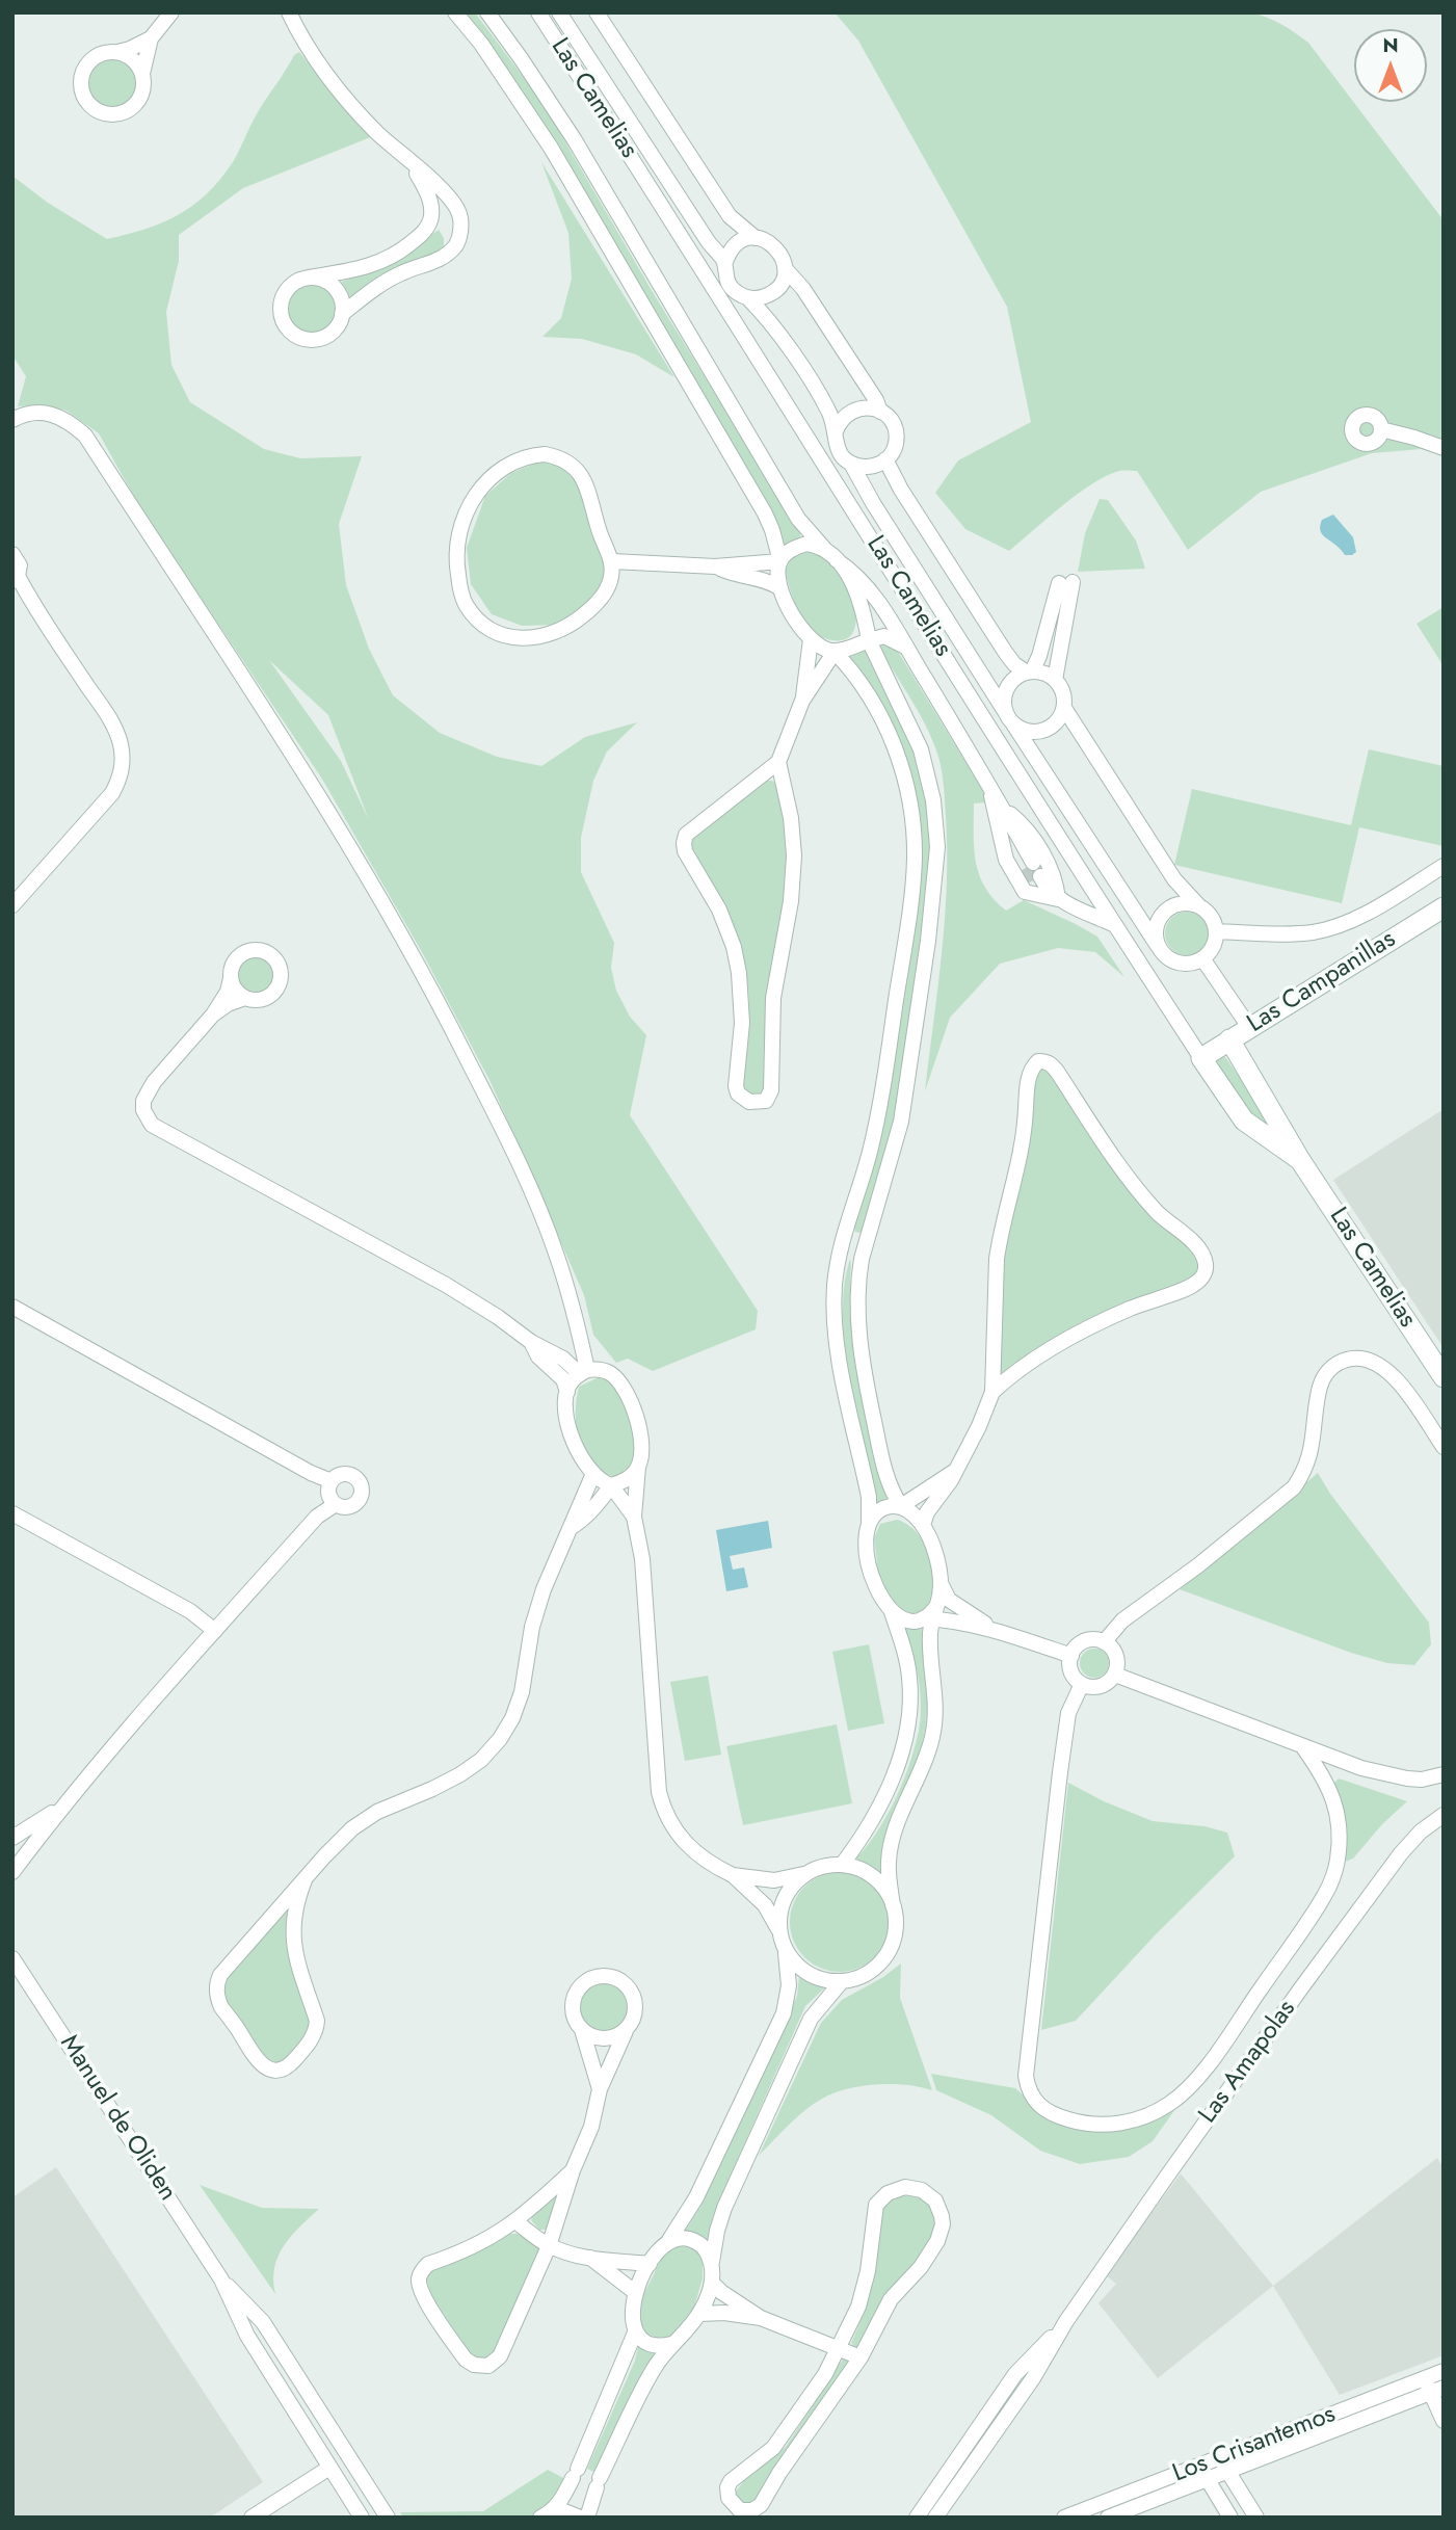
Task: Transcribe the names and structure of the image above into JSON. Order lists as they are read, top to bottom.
{
  "streets": {
    "street": [
      "Las Camelias",
      "Las Campanillas",
      "Las Amapolas",
      "Manuel de Oliden",
      "Los Crisantemos"
    ]
  },
  "crossings": [
    ["Las Camelias", "Las Campanillas"]
  ],
  "north": "top"
}
